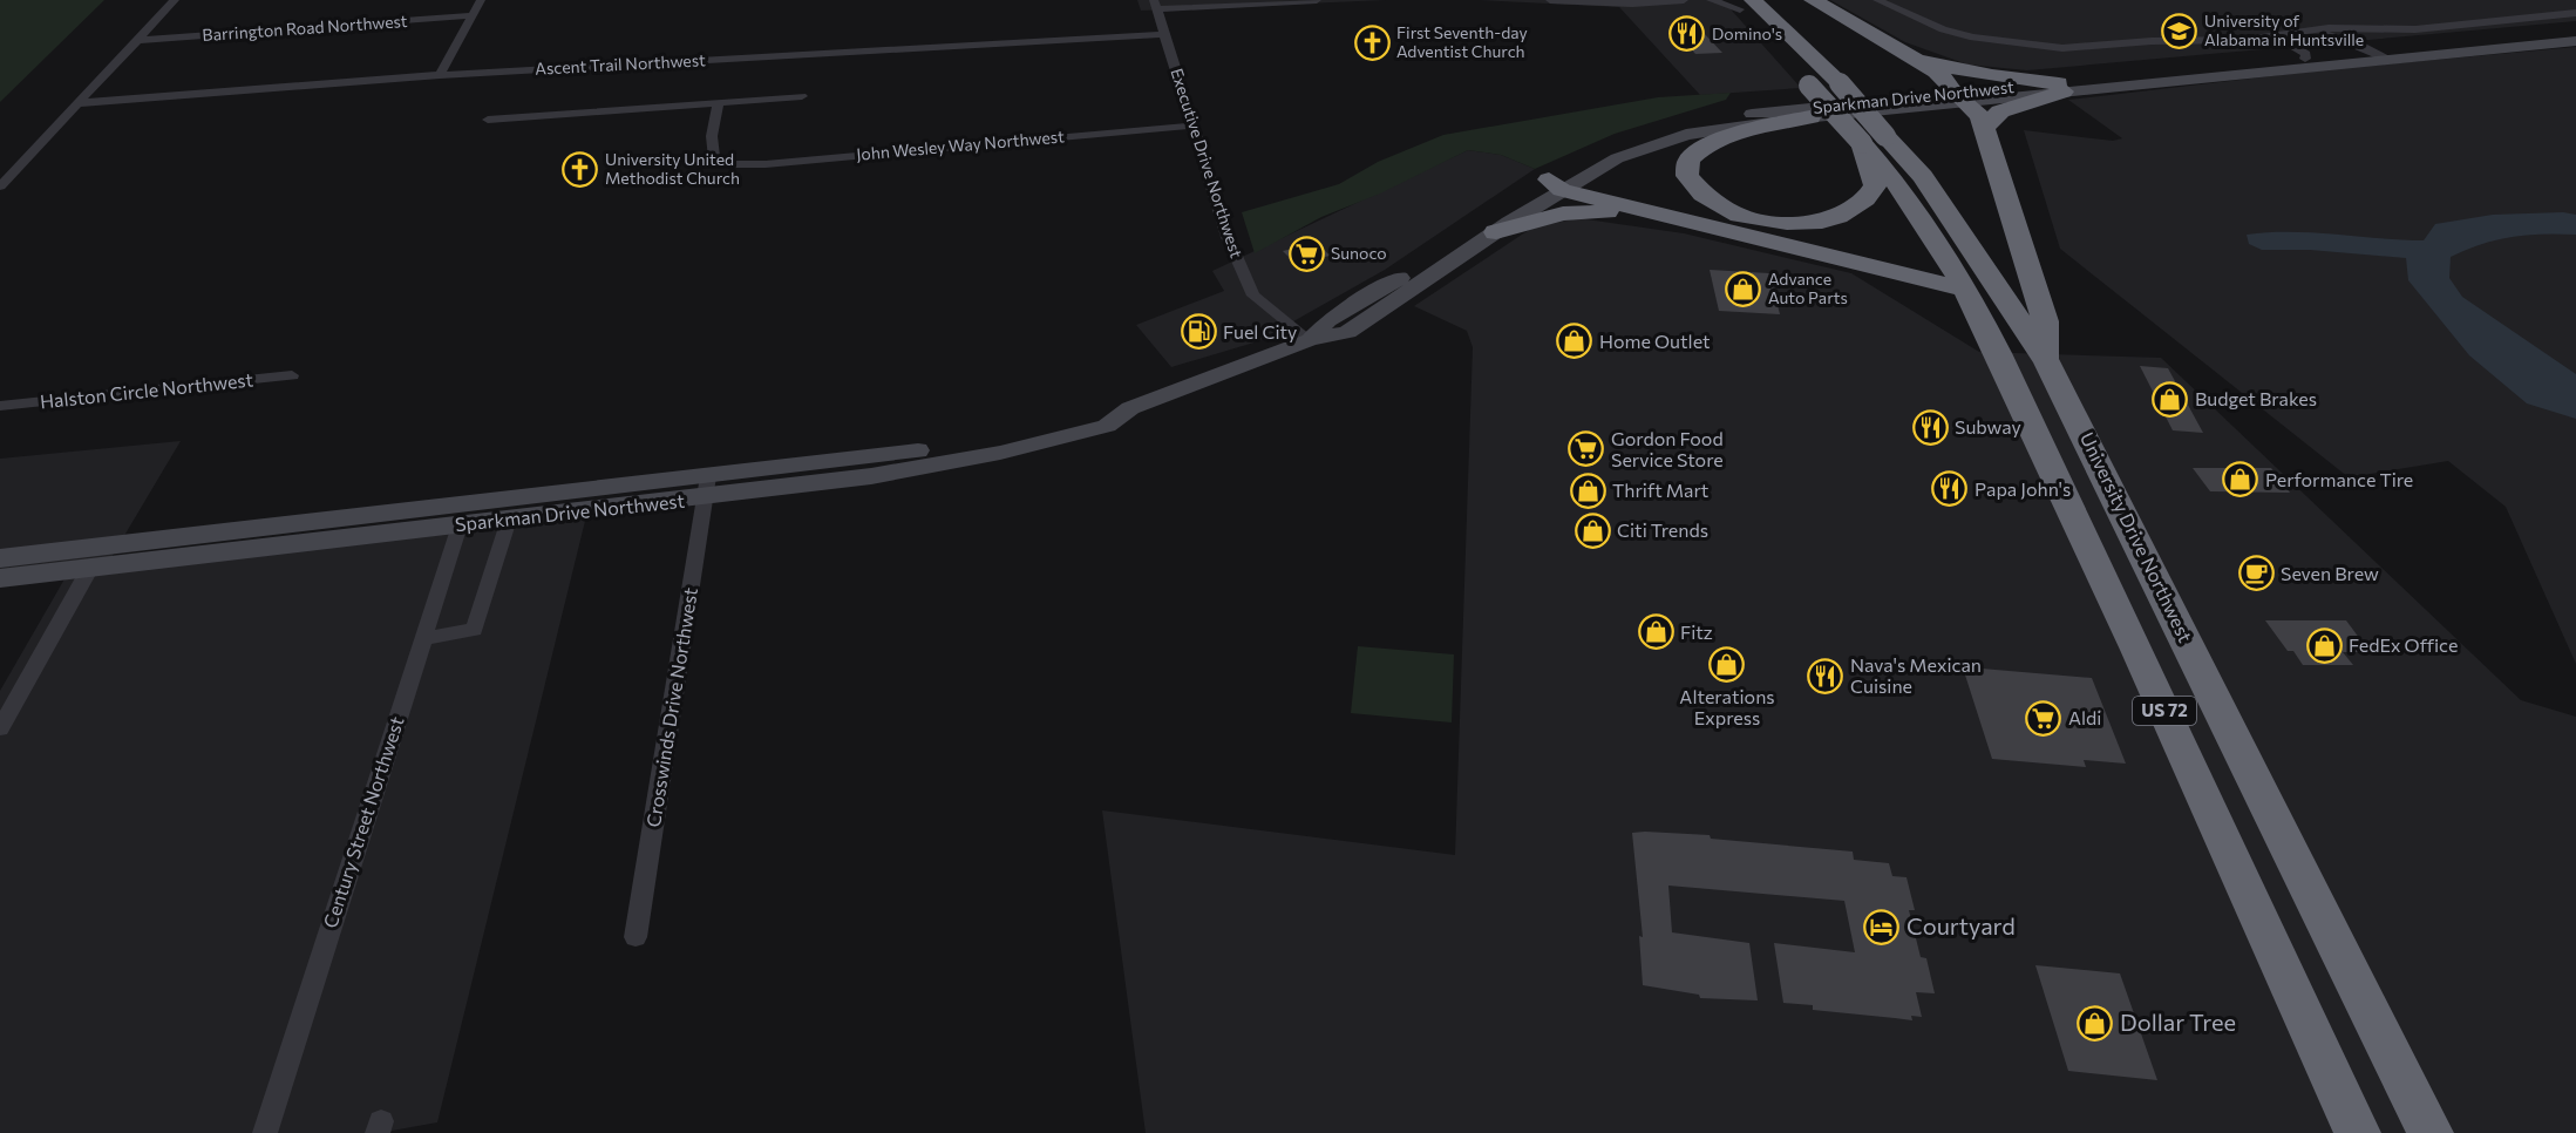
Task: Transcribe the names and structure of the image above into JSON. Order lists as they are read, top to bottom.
{
  "streets": {
    "highway": ["University Drive Northwest", "US 72"],
    "main road": ["Sparkman Drive Northwest"],
    "street": [
      "Barrington Road Northwest",
      "Ascent Trail Northwest",
      "John Wesley Way Northwest",
      "Executive Drive Northwest",
      "Halston Circle Northwest",
      "Crosswinds Drive Northwest",
      "Century Street Northwest"
    ]
  },
  "crossings": [
    ["Ascent Trail Northwest", "Executive Drive Northwest"],
    ["Sparkman Drive Northwest", "Executive Drive Northwest"],
    ["Sparkman Drive Northwest", "Crosswinds Drive Northwest"],
    ["Sparkman Drive Northwest", "Century Street Northwest"],
    ["John Wesley Way Northwest", "Executive Drive Northwest"]
  ],
  "places": {
    "school or university": ["University of Alabama in Huntsville"],
    "restaurant": [
      "Domino's",
      "Subway",
      "Papa John's",
      "Nava's Mexican Cuisine"
    ],
    "church": ["First Seventh-day Adventist Church", "University United Methodist Church"],
    "supermarket": ["Sunoco", "Gordon Food Service Store", "Aldi"],
    "shop": [
      "Advance Auto Parts",
      "Home Outlet",
      "Budget Brakes",
      "Performance Tire",
      "Thrift Mart",
      "Citi Trends",
      "Fitz",
      "FedEx Office",
      "Alterations Express",
      "Dollar Tree"
    ],
    "fuel station": ["Fuel City"],
    "cafe": ["Seven Brew"],
    "hotel": ["Courtyard"]
  }
}
